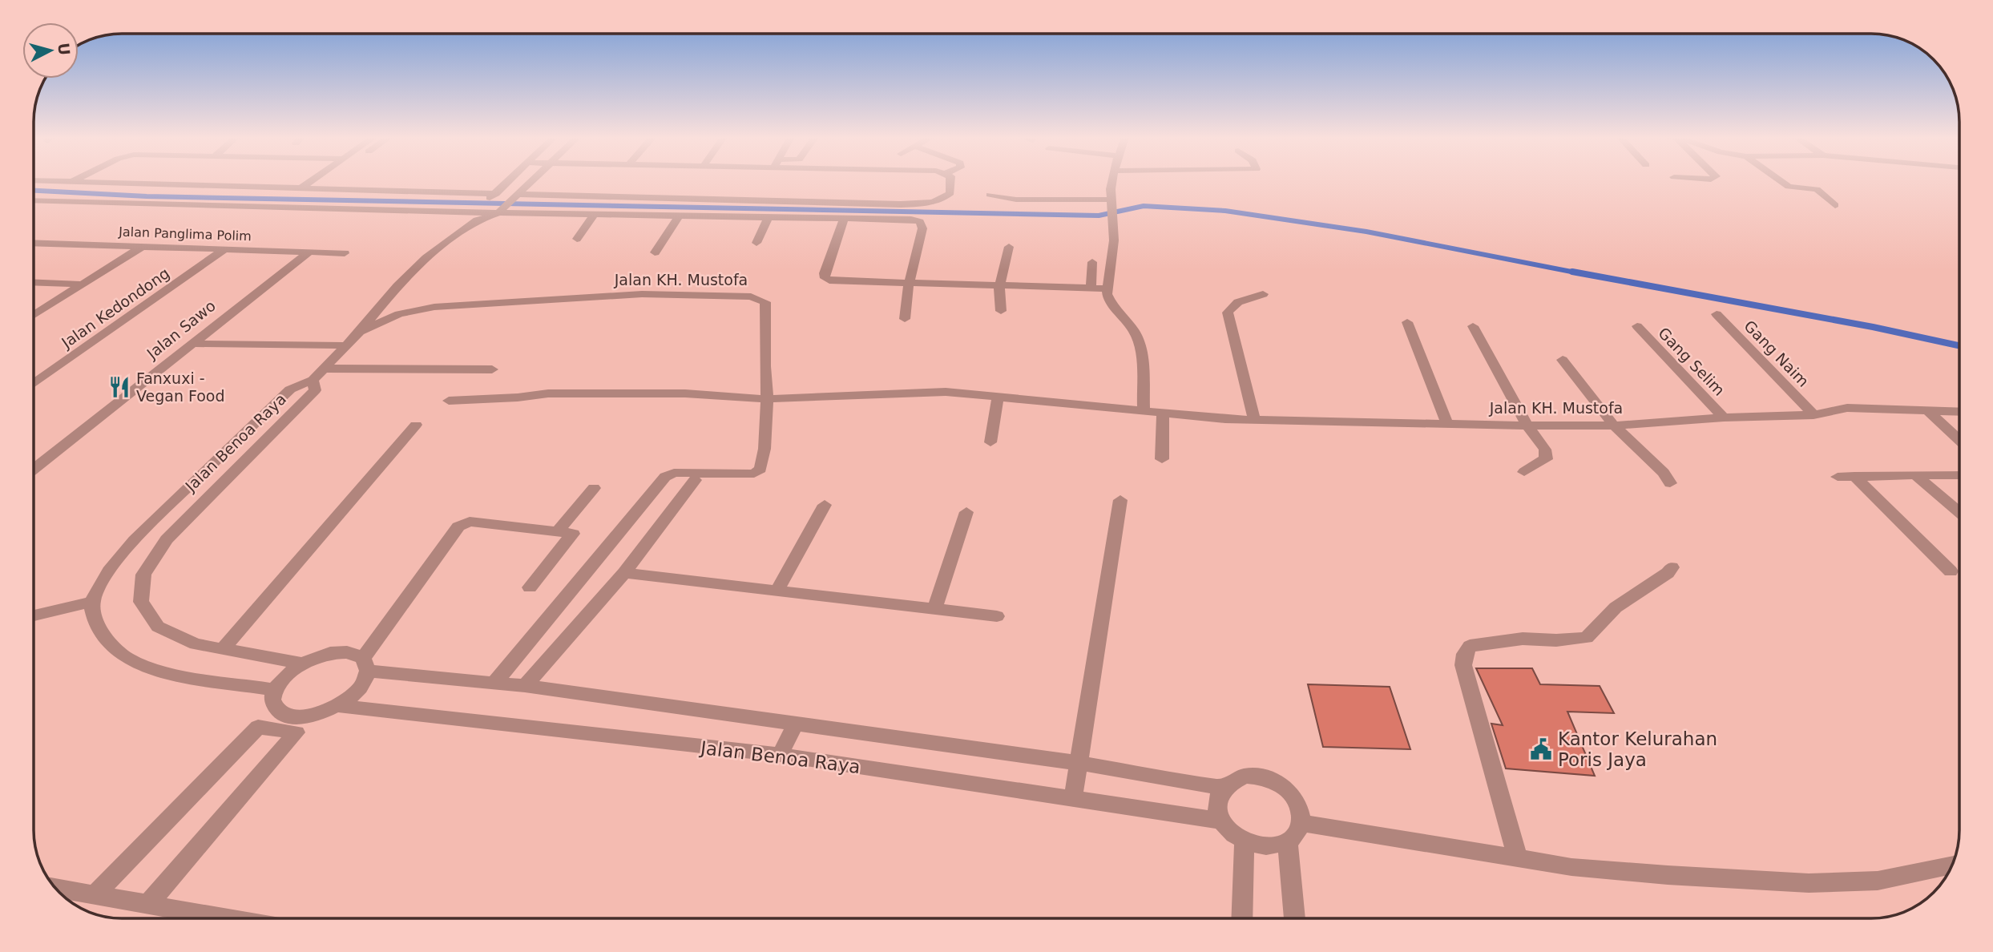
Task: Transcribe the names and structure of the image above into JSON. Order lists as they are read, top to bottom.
{
  "streets": {
    "street": [
      "Jalan Panglima Polim",
      "Jalan KH. Mustofa",
      "Jalan Kedondong",
      "Jalan Sawo",
      "Gang Naim",
      "Gang Selim",
      "Jalan Benoa Raya"
    ]
  },
  "crossings": [
    ["Jalan Panglima Polim", "Jalan Kedondong"],
    ["Jalan Panglima Polim", "Jalan Sawo"],
    ["Jalan KH. Mustofa", "Gang Naim"],
    ["Jalan KH. Mustofa", "Gang Selim"]
  ],
  "places": {
    "restaurant": ["Fanxuxi - Vegan Food"],
    "public building": ["Kantor Kelurahan Poris Jaya"]
  },
  "north": "right"
}
